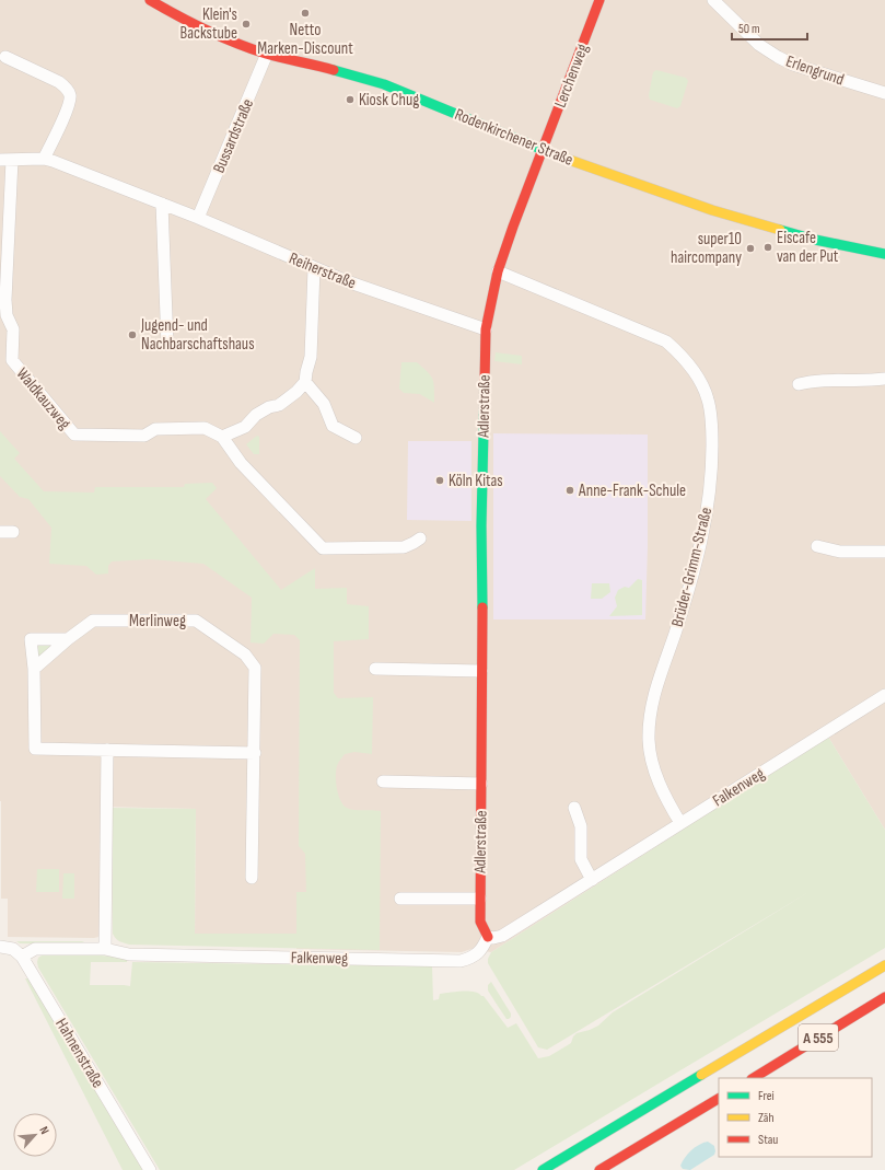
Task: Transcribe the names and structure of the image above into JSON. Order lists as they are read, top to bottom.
{
  "streets": {
    "main road": [
      "Lerchenweg",
      "Rodenkirchener Straße",
      "Adlerstraße",
      "A 555"
    ],
    "street": [
      "Erlengrund",
      "Bussardstraße",
      "Reiherstraße",
      "Waldkauzweg",
      "Brüder-Grimm-Straße",
      "Merlinweg",
      "Falkenweg",
      "Hahnenstraße"
    ]
  },
  "crossings": [
    ["Lerchenweg", "Rodenkirchener Straße"],
    ["Lerchenweg", "Adlerstraße"],
    ["Bussardstraße", "Rodenkirchener Straße"],
    ["Bussardstraße", "Reiherstraße"],
    ["Rodenkirchener Straße", "Adlerstraße"],
    ["Reiherstraße", "Waldkauzweg"],
    ["Reiherstraße", "Adlerstraße"],
    ["Adlerstraße", "Brüder-Grimm-Straße"],
    ["Adlerstraße", "Falkenweg"],
    ["Brüder-Grimm-Straße", "Falkenweg"],
    ["Falkenweg", "Hahnenstraße"]
  ],
  "places": [
    "Netto Marken-Discount",
    "Klein's Backstube",
    "Kiosk Chug",
    "Eiscafe van der Put",
    "super10 haircompany",
    "Jugend- und Nachbarschaftshaus",
    "Köln Kitas",
    "Anne-Frank-Schule"
  ],
  "legend": ["Frei", "Zäh", "Stau"],
  "scale_bar": "50 m",
  "north": "top right"
}
